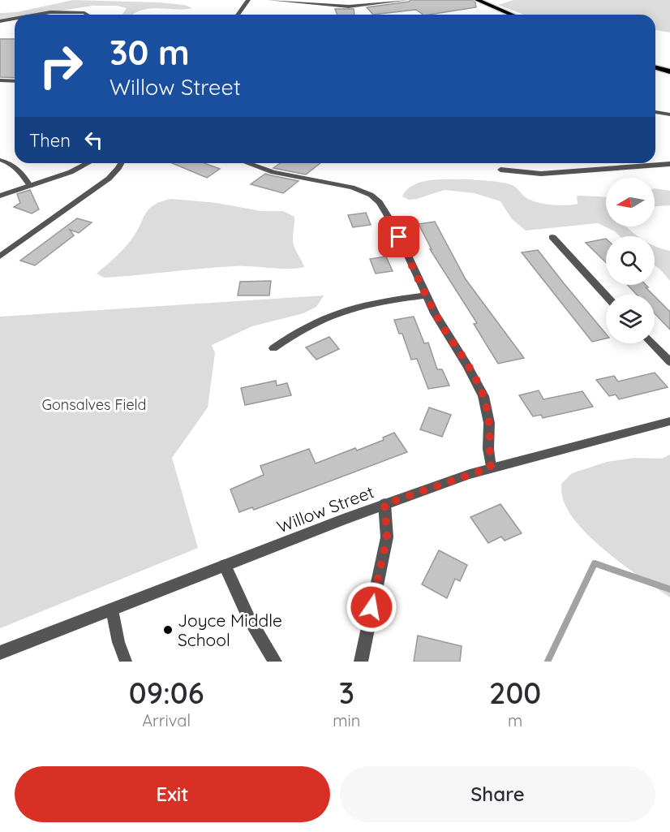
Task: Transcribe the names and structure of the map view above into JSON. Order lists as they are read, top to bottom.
{
  "streets": {
    "street": ["Willow Street"]
  },
  "parks": ["Gonsalves Field"],
  "places": ["Joyce Middle School"],
  "north": "left",
  "page": {
    "turn": ["30 m", "Willow Street"],
    "then": "Then",
    "eta": [
      "09:06",
      "Arrival",
      "3",
      "min",
      "200",
      "m"
    ],
    "buttons": ["Exit", "Share"]
  }
}
